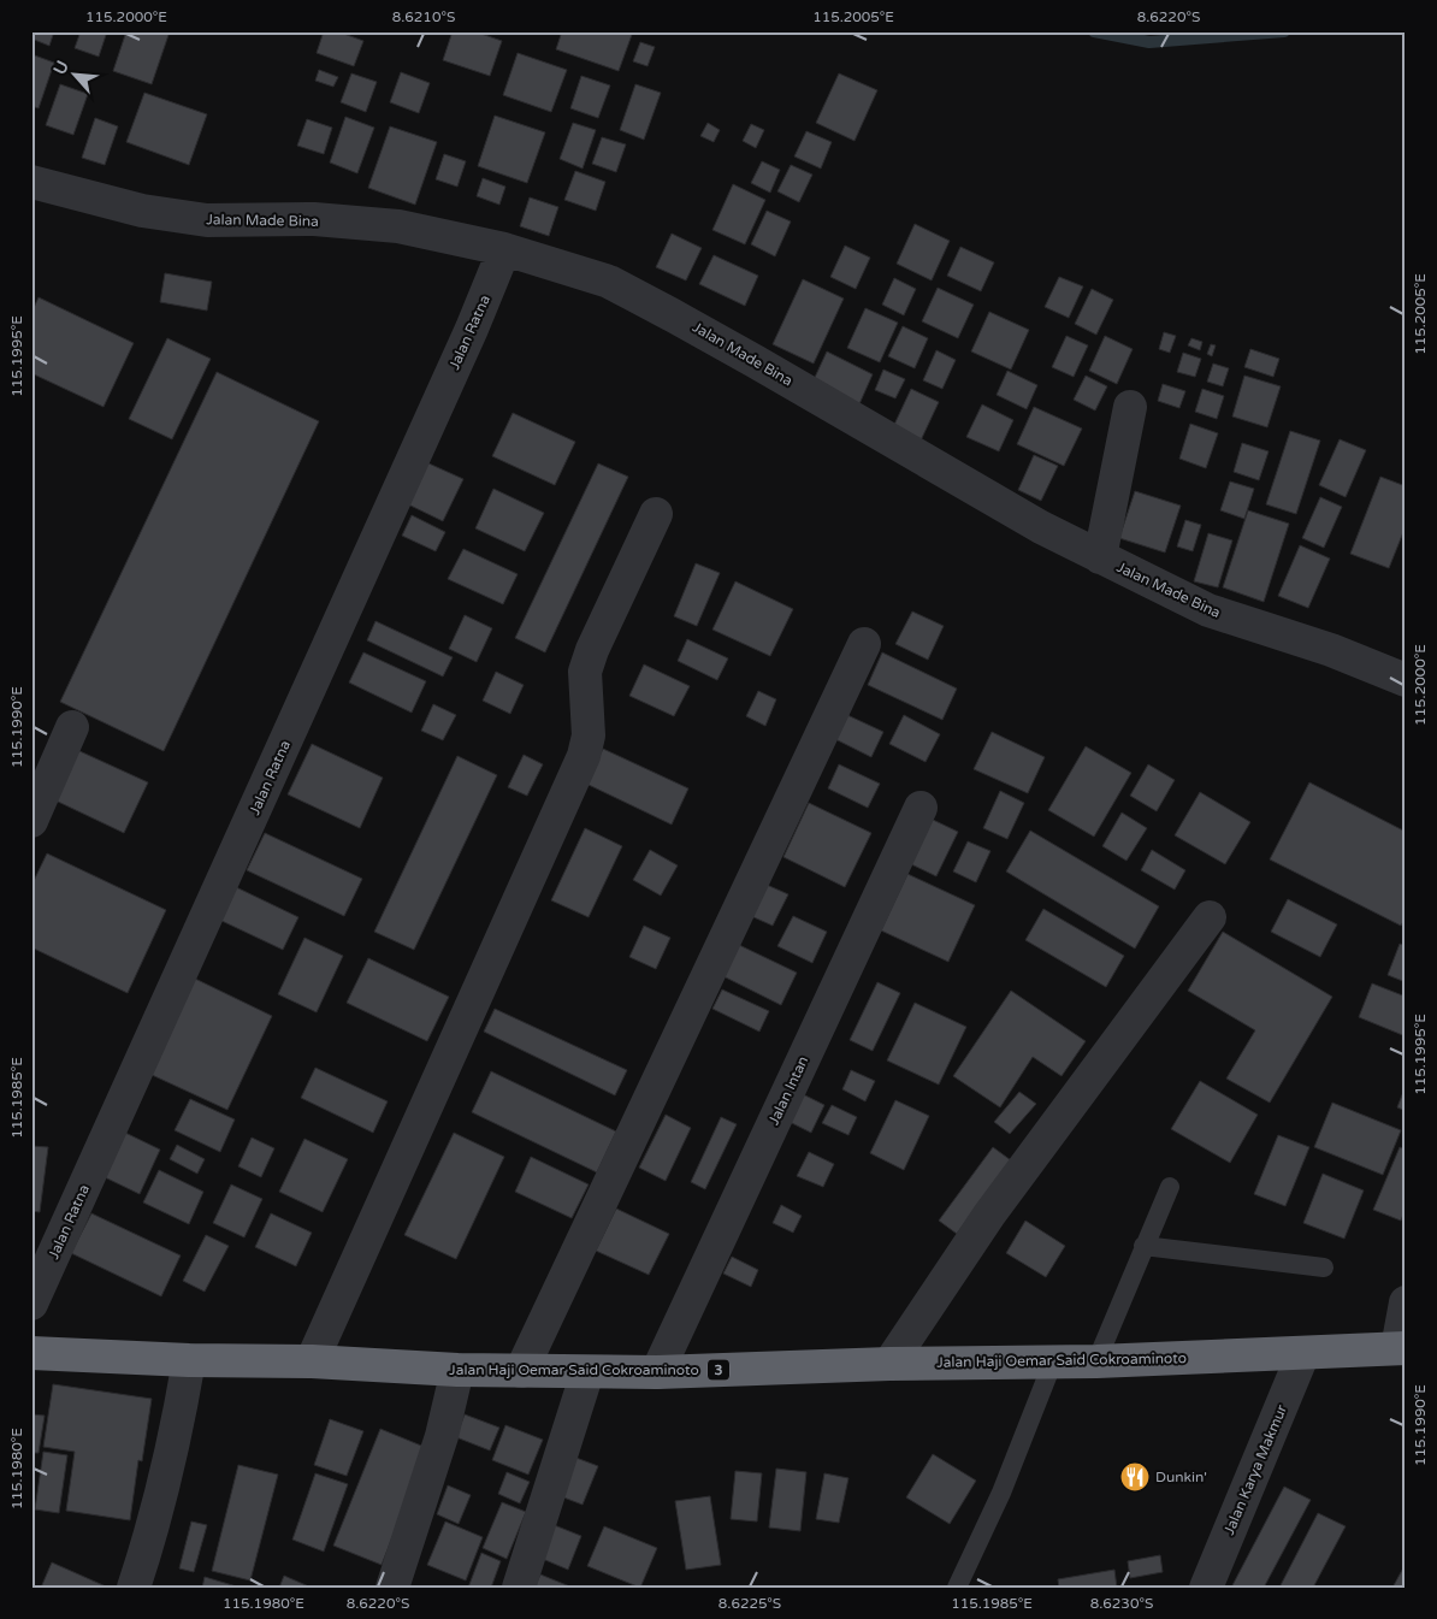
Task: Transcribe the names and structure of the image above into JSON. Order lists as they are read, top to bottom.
{
  "streets": {
    "highway": ["Jalan Haji Oemar Said Cokroaminoto", "3"],
    "street": [
      "Jalan Made Bina",
      "Jalan Ratna",
      "Jalan Intan",
      "Jalan Karya Makmur"
    ]
  },
  "crossings": [
    ["Jalan Made Bina", "Jalan Ratna"],
    ["Jalan Intan", "Jalan Haji Oemar Said Cokroaminoto"],
    ["Jalan Haji Oemar Said Cokroaminoto", "Jalan Karya Makmur"]
  ],
  "places": {
    "restaurant": ["Dunkin'"]
  },
  "north": "top left",
  "coordinates": [
    "115.2000°E",
    "8.6210°S",
    "115.2005°E",
    "8.6220°S",
    "115.1995°E",
    "115.1990°E",
    "115.1985°E",
    "115.1980°E",
    "8.6225°S",
    "8.6230°S"
  ]
}
